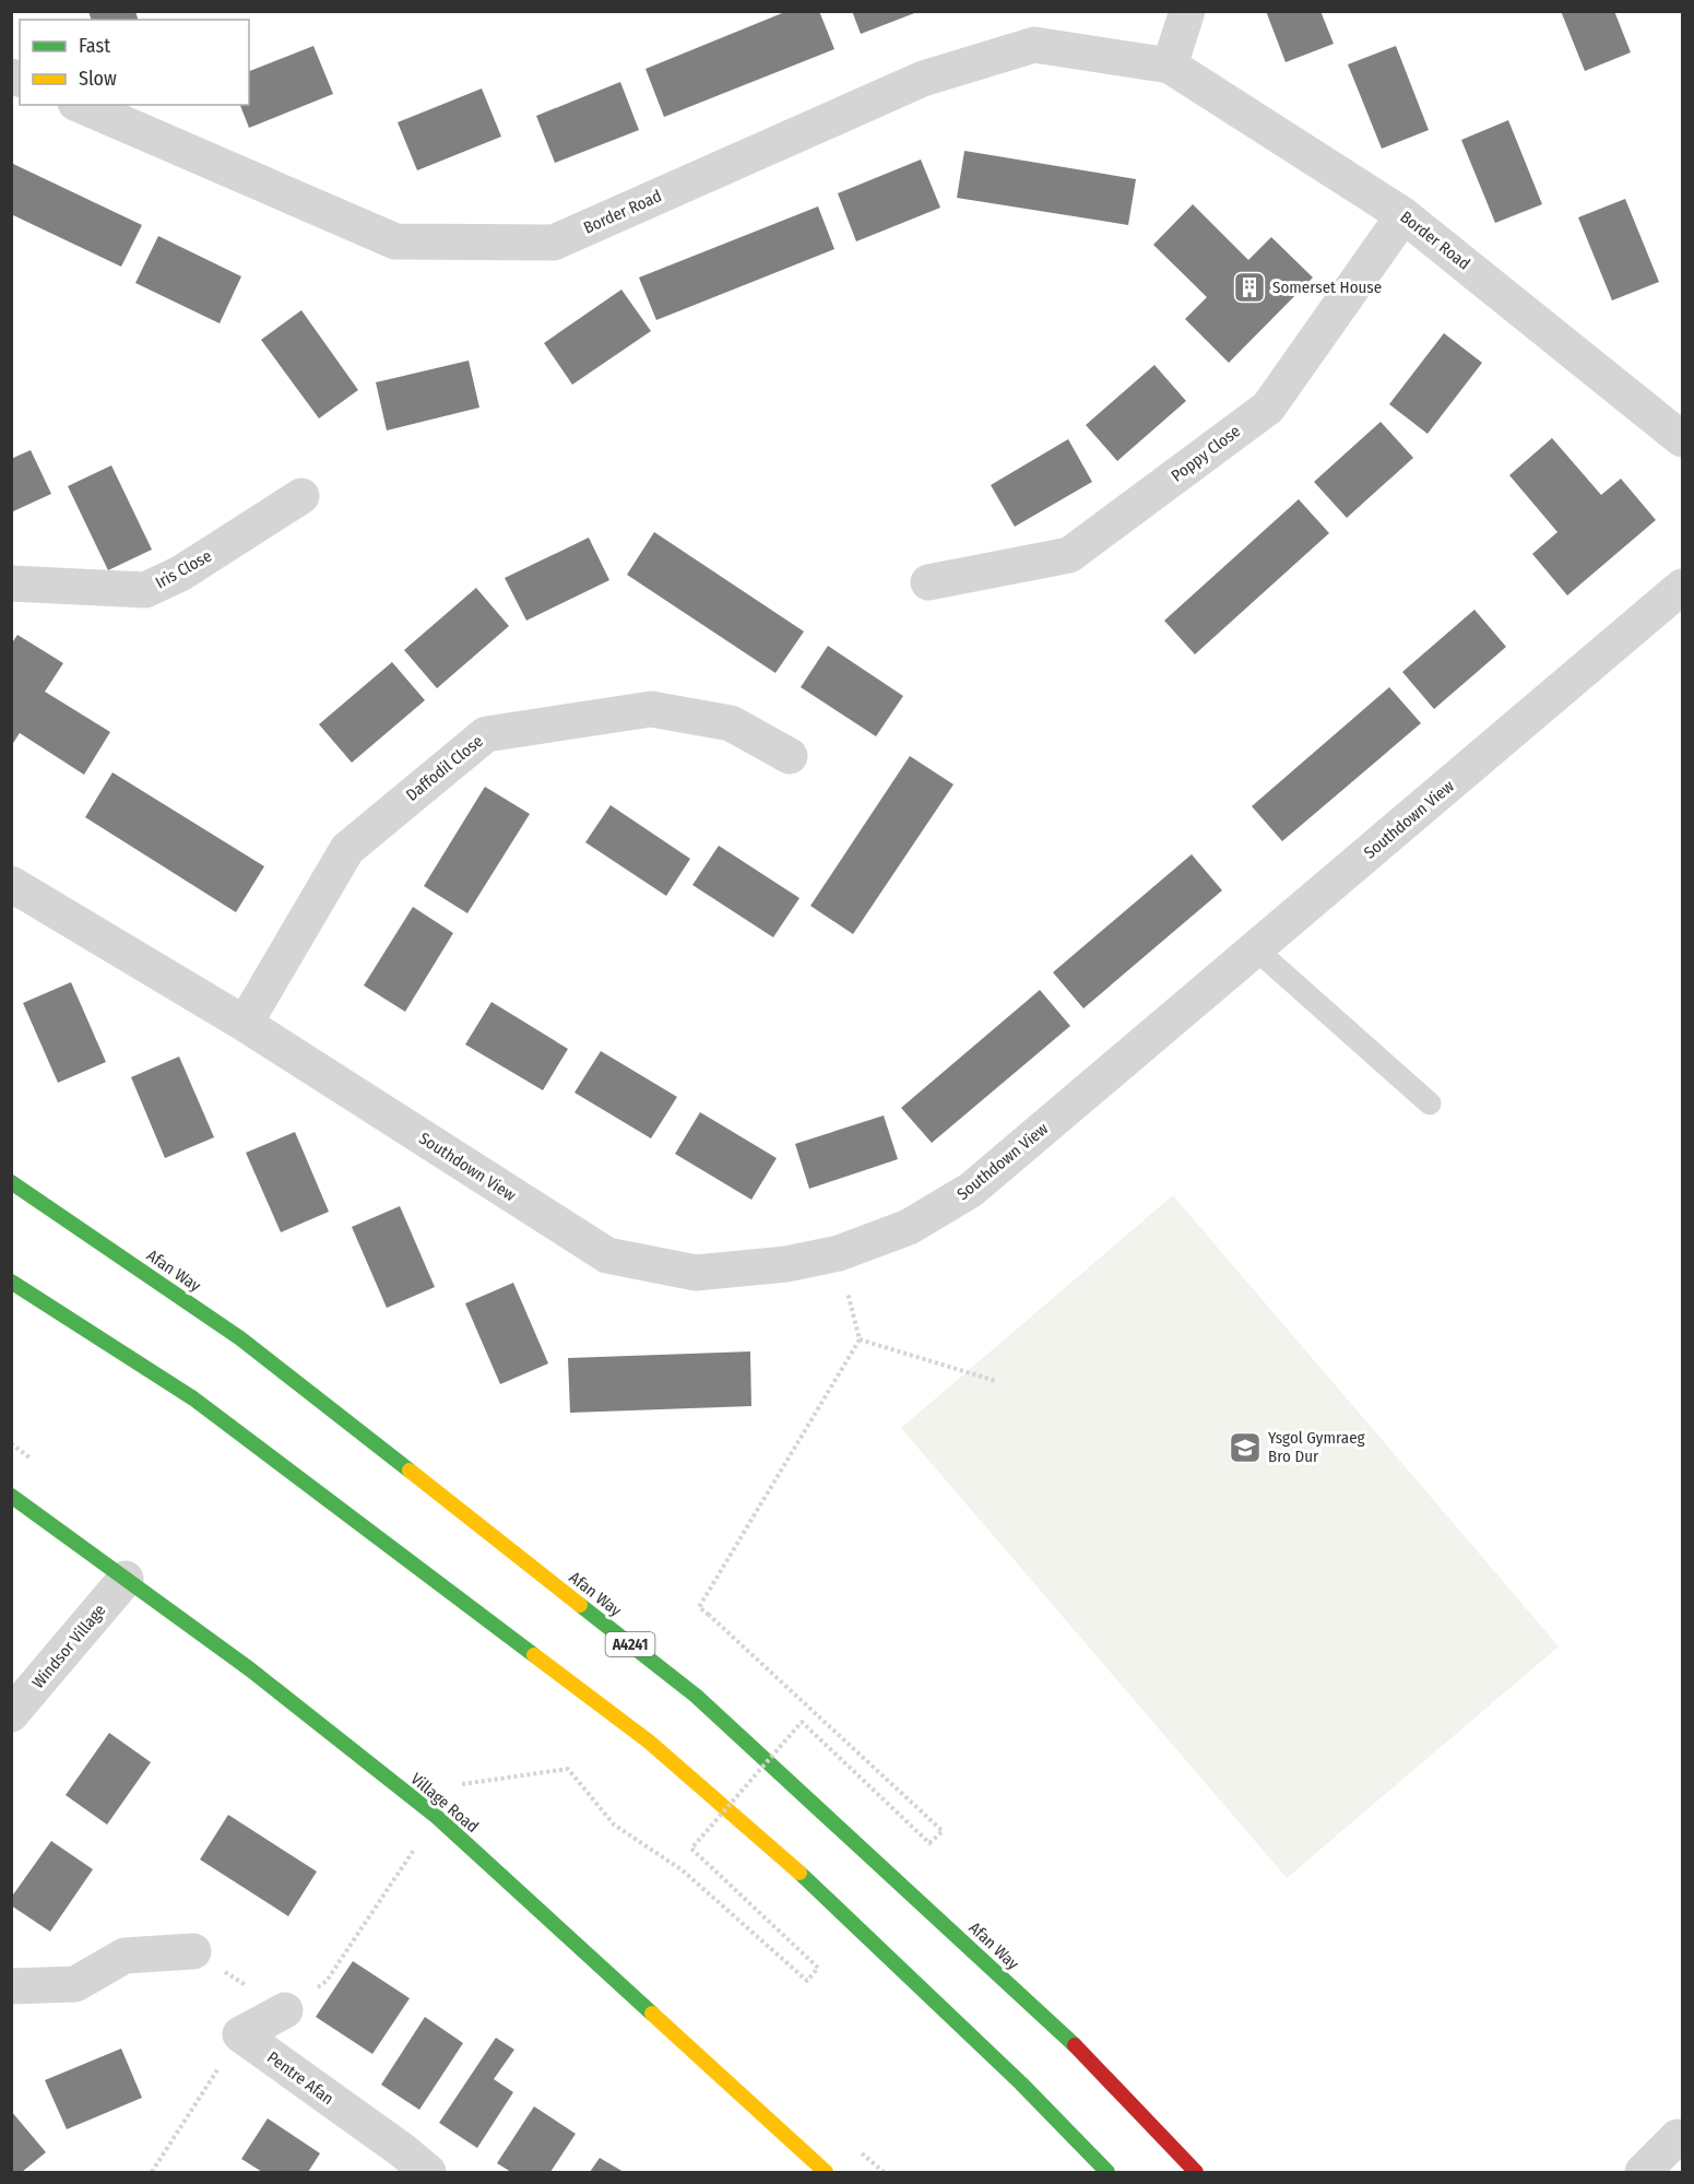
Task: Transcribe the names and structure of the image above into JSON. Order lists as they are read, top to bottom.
{
  "streets": {
    "main road": ["Afan Way", "A4241", "Village Road"],
    "street": [
      "Border Road",
      "Poppy Close",
      "Iris Close",
      "Daffodil Close",
      "Southdown View",
      "Windsor Village",
      "Pentre Afan"
    ]
  },
  "crossings": [
    ["Border Road", "Poppy Close"],
    ["Daffodil Close", "Southdown View"],
    ["Windsor Village", "Village Road"]
  ],
  "places": {
    "building": ["Somerset House"],
    "school or university": ["Ysgol Gymraeg Bro Dur"]
  },
  "legend": ["Fast", "Slow"]
}
